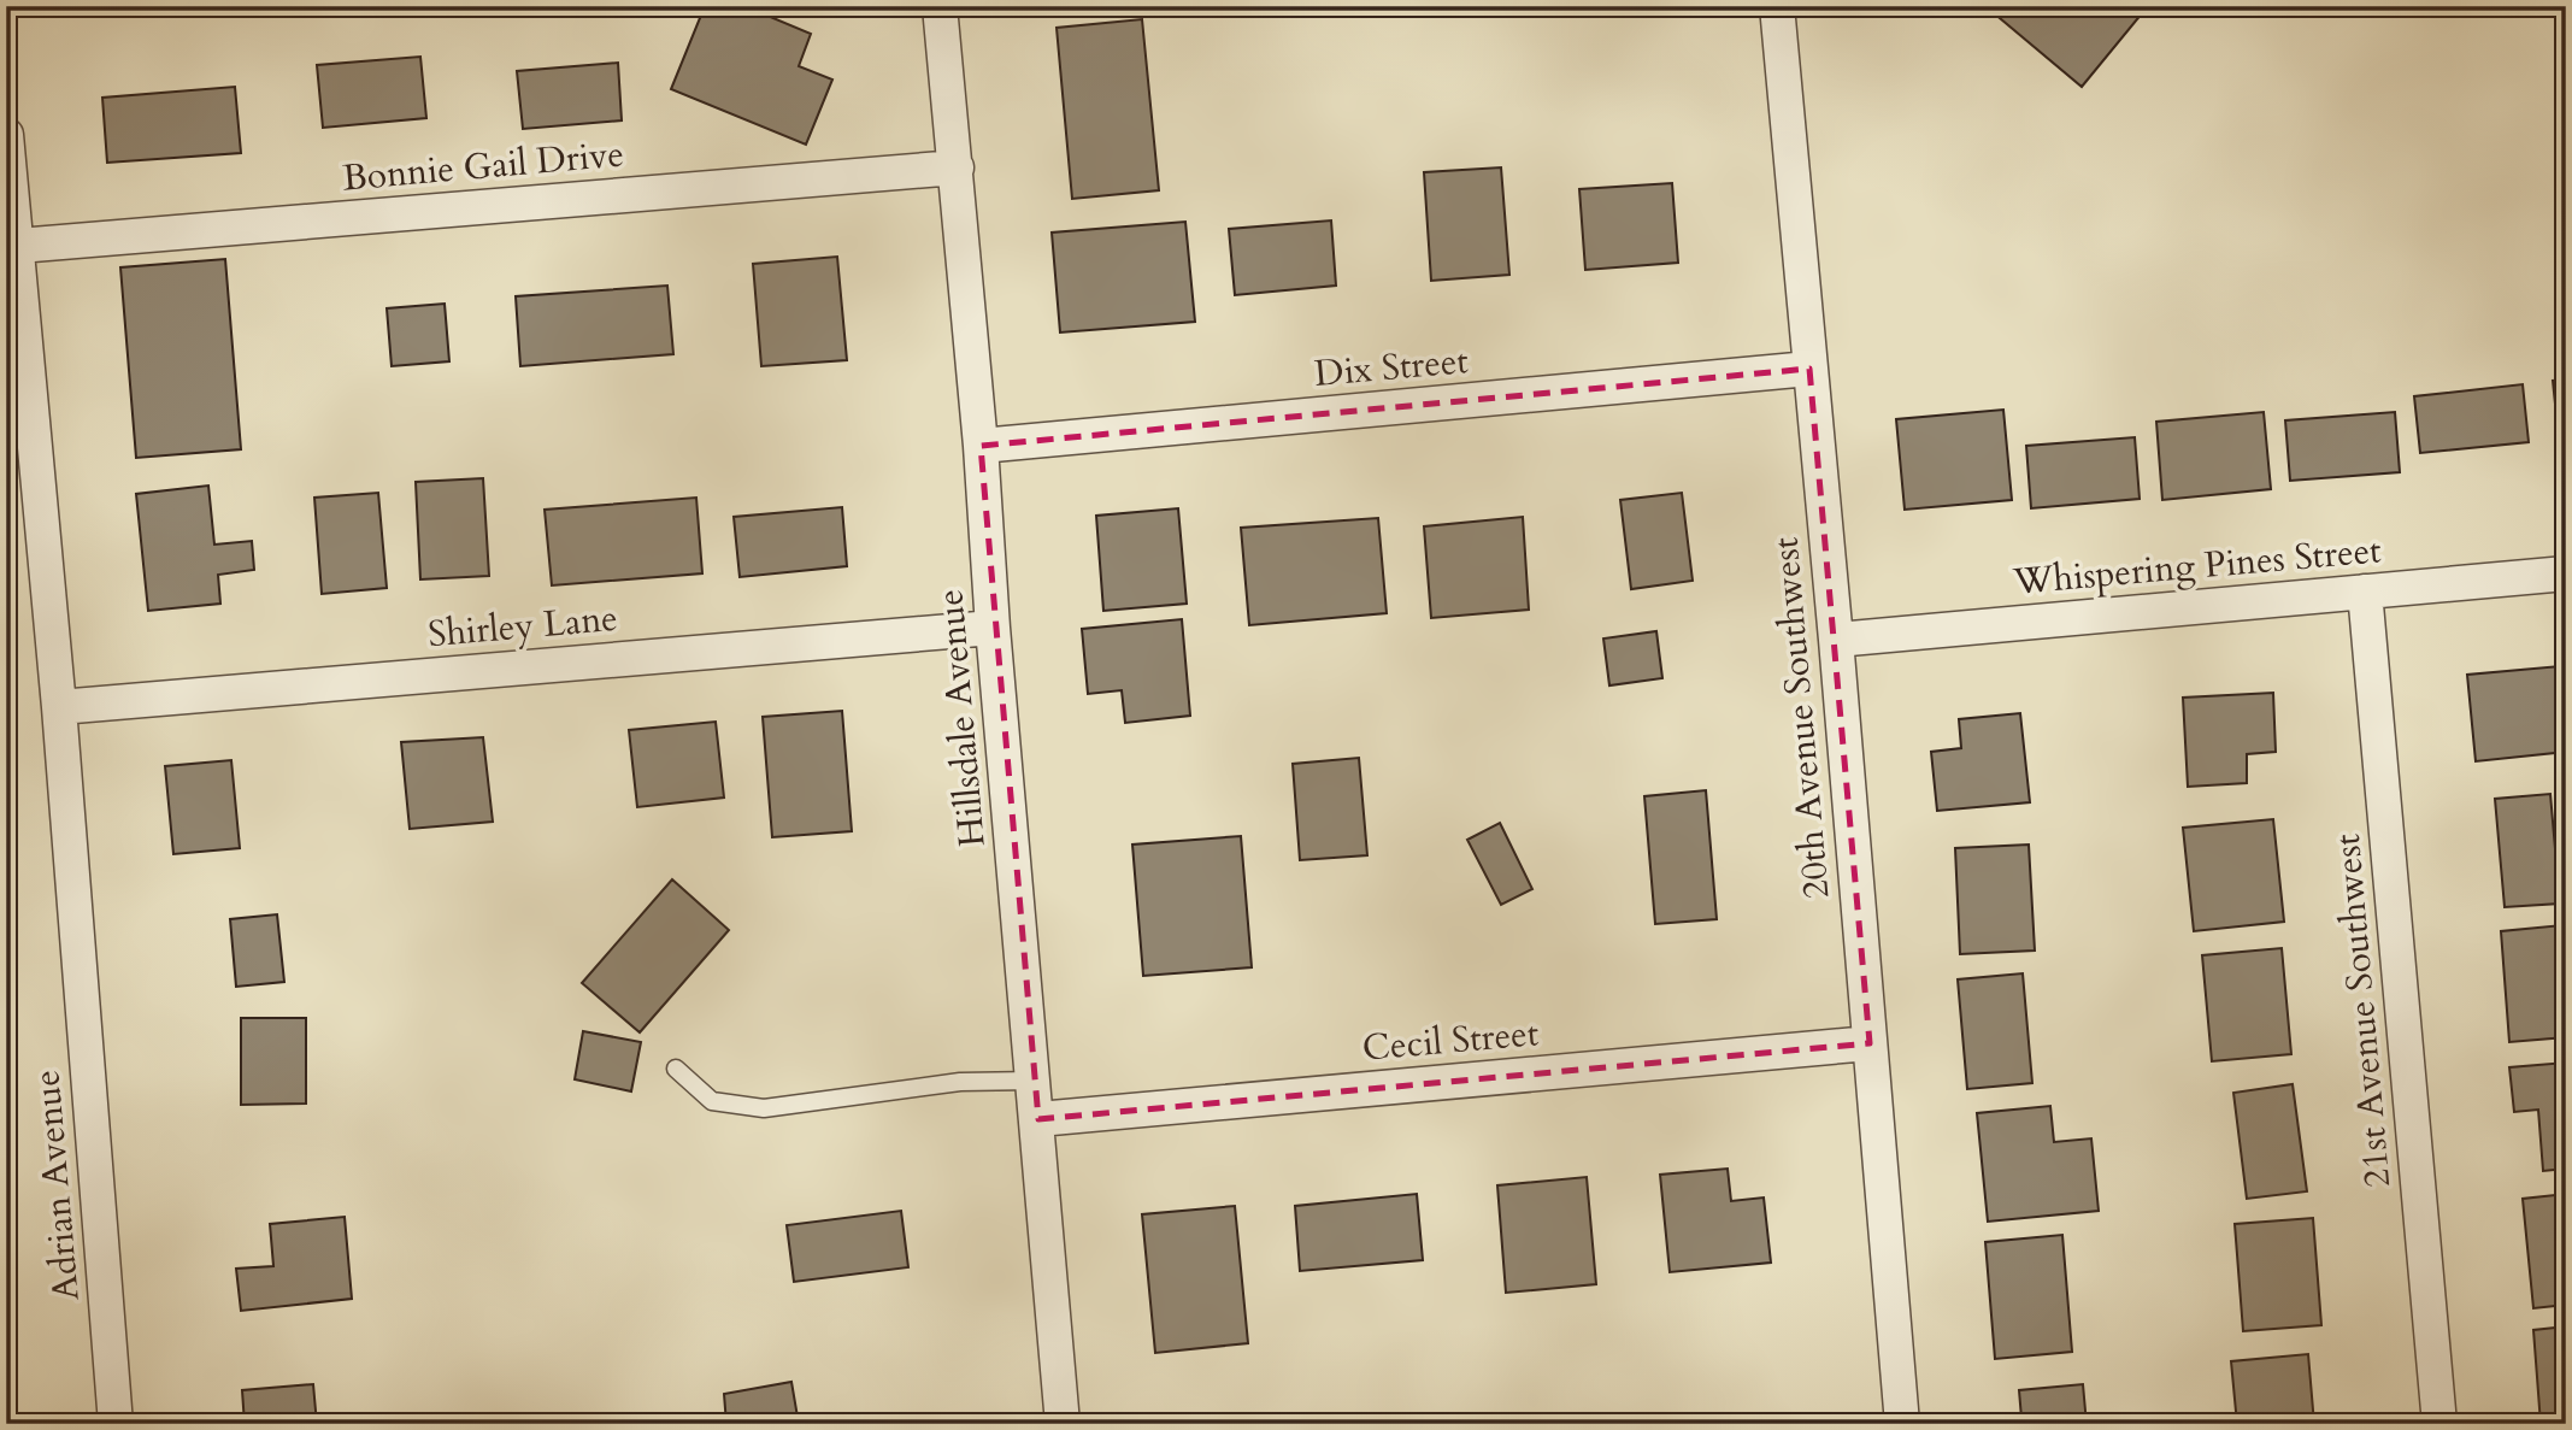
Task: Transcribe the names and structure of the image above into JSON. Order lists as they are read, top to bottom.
{
  "streets": {
    "street": [
      "Bonnie Gail Drive",
      "Dix Street",
      "Whispering Pines Street",
      "Shirley Lane",
      "Hillsdale Avenue",
      "20th Avenue Southwest",
      "21st Avenue Southwest",
      "Cecil Street",
      "Adrian Avenue"
    ]
  },
  "crossings": [
    ["Bonnie Gail Drive", "Hillsdale Avenue"],
    ["Bonnie Gail Drive", "Adrian Avenue"],
    ["Dix Street", "Hillsdale Avenue"],
    ["Dix Street", "20th Avenue Southwest"],
    ["Whispering Pines Street", "20th Avenue Southwest"],
    ["Whispering Pines Street", "21st Avenue Southwest"],
    ["Shirley Lane", "Hillsdale Avenue"],
    ["Shirley Lane", "Adrian Avenue"],
    ["Hillsdale Avenue", "Cecil Street"],
    ["20th Avenue Southwest", "Cecil Street"]
  ]
}
